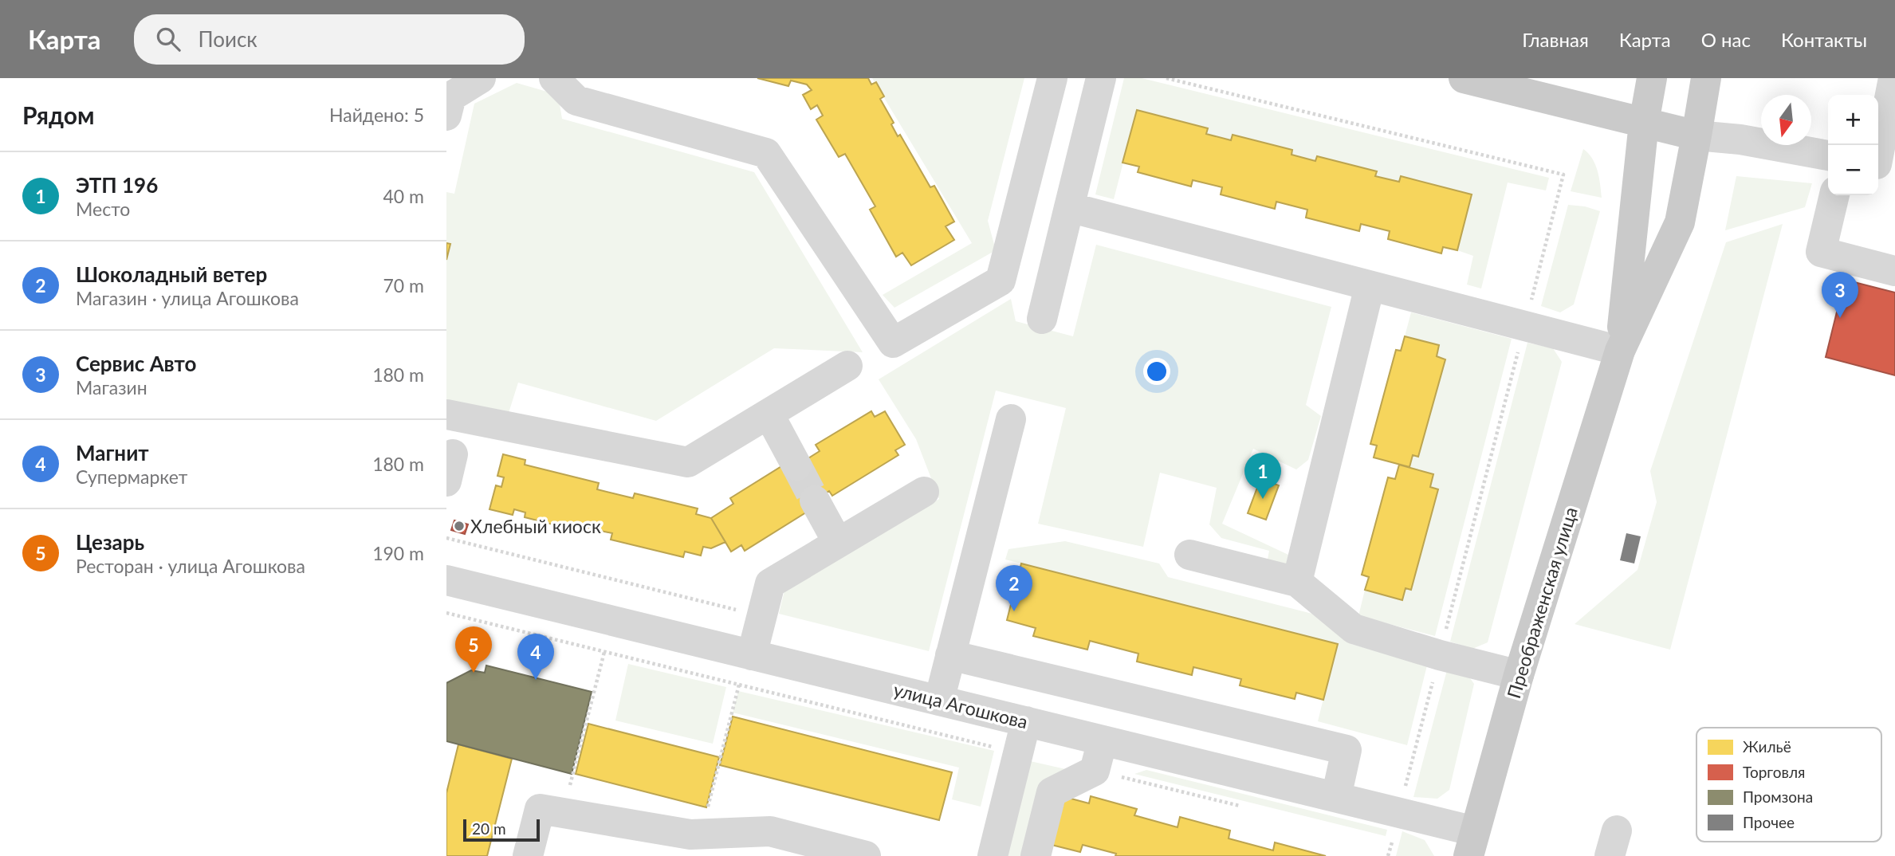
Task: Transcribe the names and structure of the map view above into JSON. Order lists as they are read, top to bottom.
{
  "streets": {
    "main road": ["Преображенская улица"],
    "street": ["улица Агошкова"]
  },
  "crossings": [
    ["Преображенская улица", "улица Агошкова"]
  ],
  "places": ["Хлебный киоск"],
  "legend": [
    "Жильё",
    "Торговля",
    "Промзона",
    "Прочее"
  ],
  "scale_bar": "20 m",
  "north": "bottom",
  "page": {
    "header": "Карта",
    "search": "Поиск",
    "nav": [
      "Главная",
      "Карта",
      "О нас",
      "Контакты"
    ],
    "heading": ["Рядом", "Найдено: 5"],
    "map_buttons": ["+", "−"],
    "list": [
      {
        "mark": "1",
        "name": "ЭТП 196",
        "note": "Место",
        "value": "40 m"
      },
      {
        "mark": "2",
        "name": "Шоколадный ветер",
        "note": "Магазин · улица Агошкова",
        "value": "70 m"
      },
      {
        "mark": "3",
        "name": "Сервис Авто",
        "note": "Магазин",
        "value": "180 m"
      },
      {
        "mark": "4",
        "name": "Магнит",
        "note": "Супермаркет",
        "value": "180 m"
      },
      {
        "mark": "5",
        "name": "Цезарь",
        "note": "Ресторан · улица Агошкова",
        "value": "190 m"
      }
    ],
    "pins": [
      "3",
      "1",
      "2",
      "5",
      "4"
    ],
    "scale": "20 m"
  }
}
